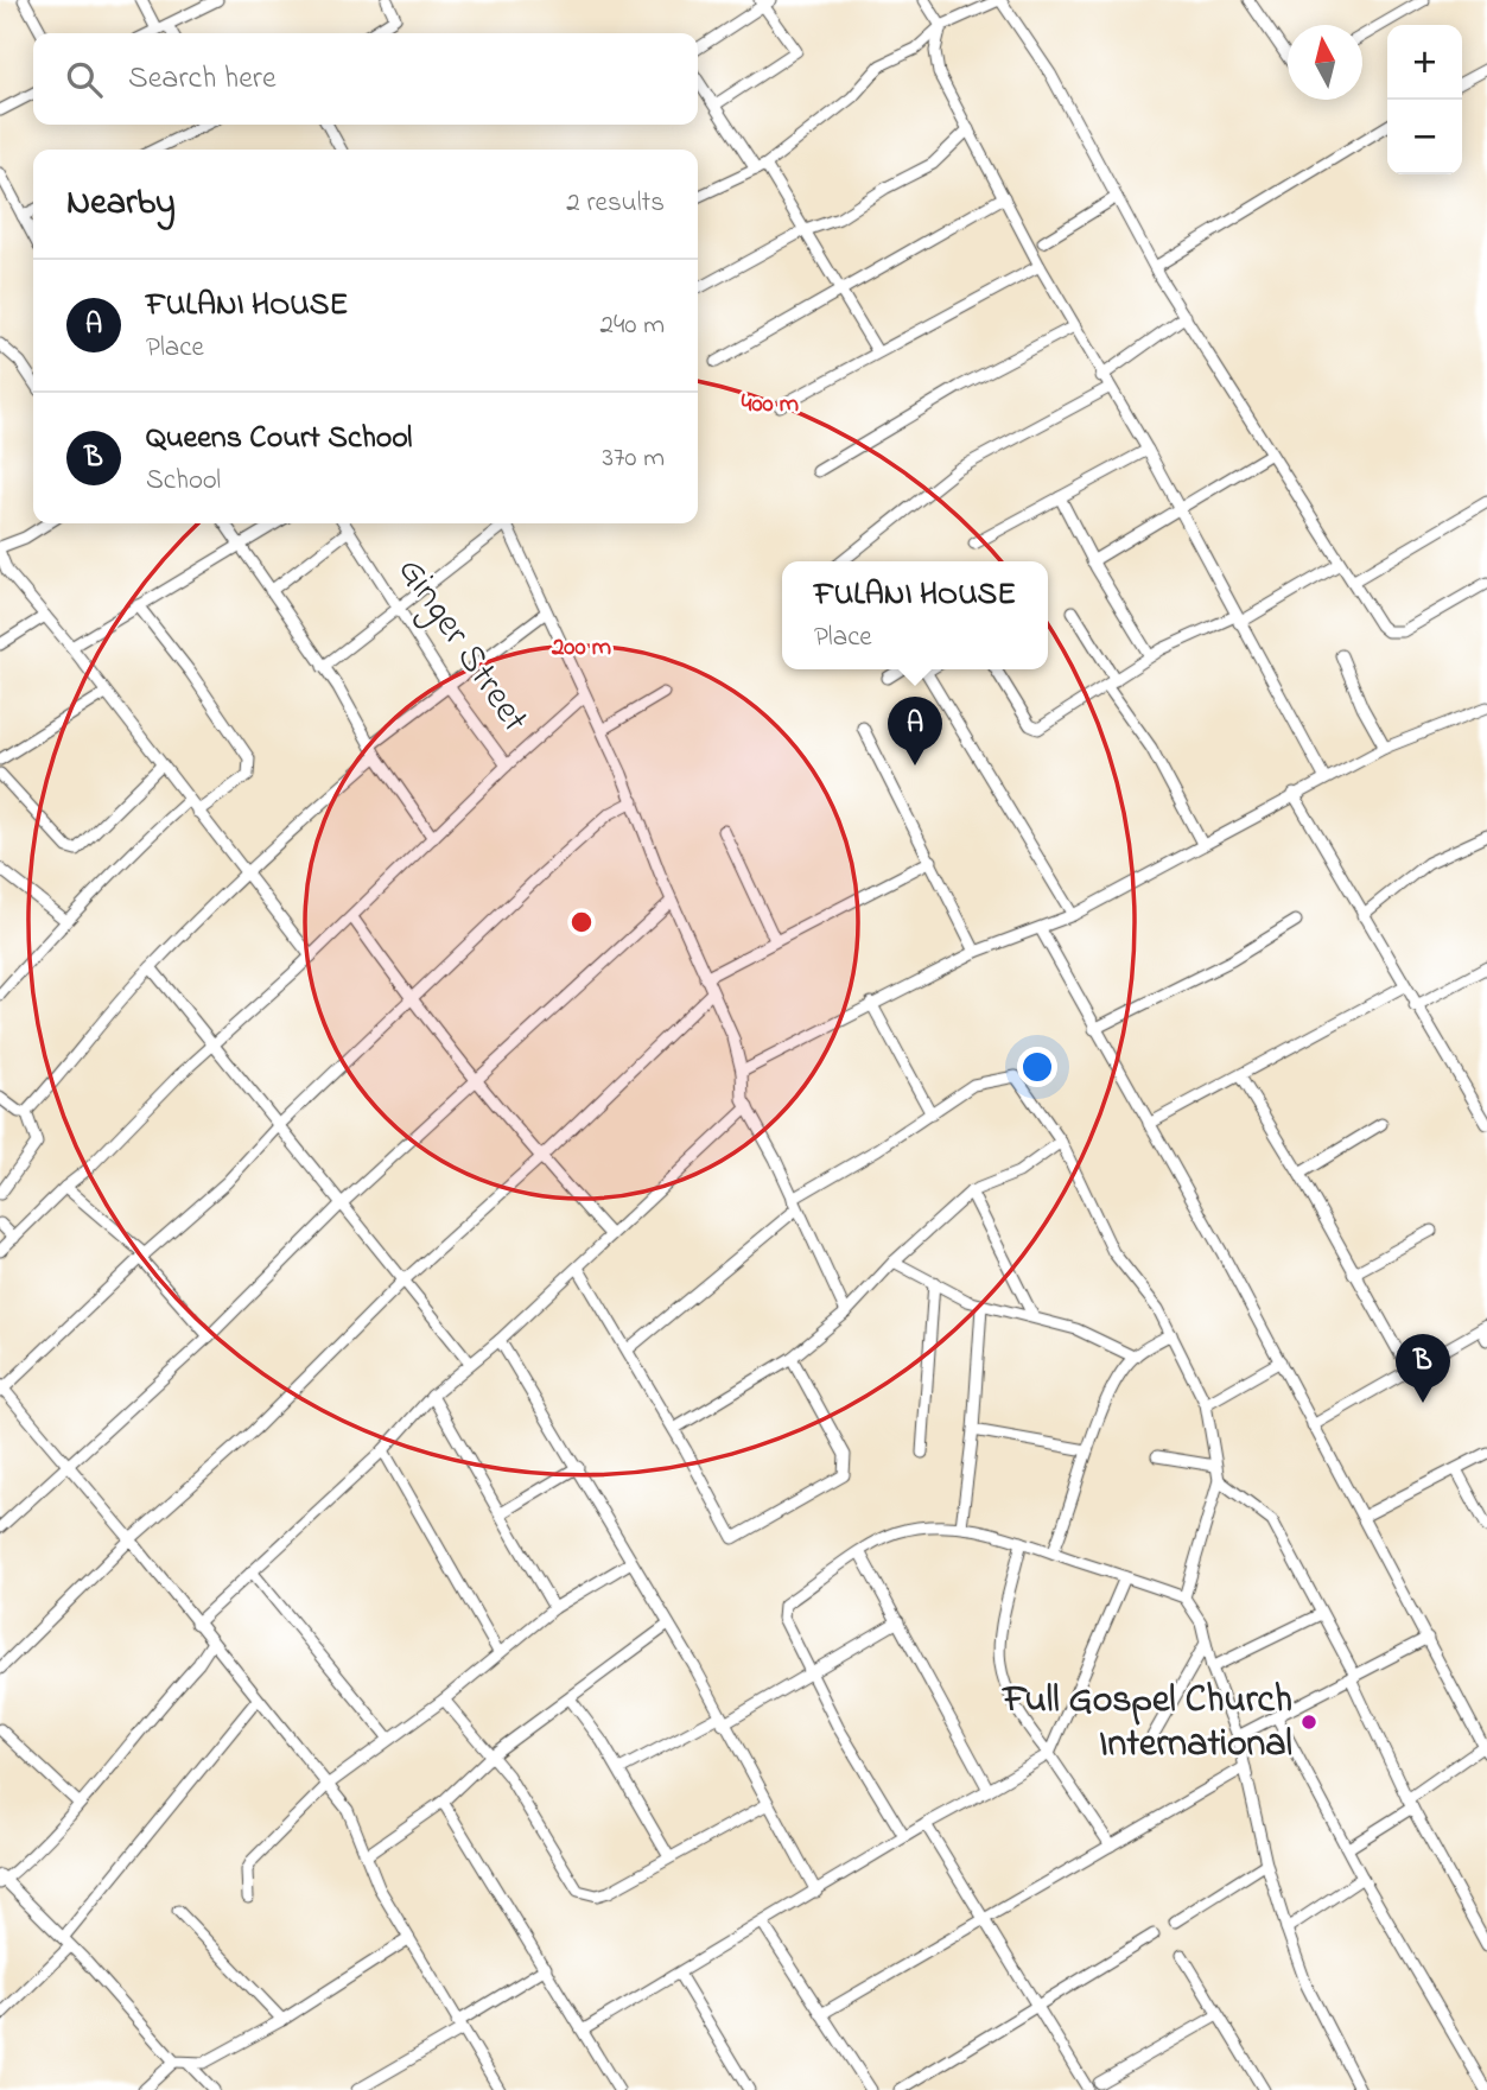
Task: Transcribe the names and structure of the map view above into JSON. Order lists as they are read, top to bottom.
{
  "streets": {
    "street": ["Ginger Street"]
  },
  "places": ["Full Gospel Church International"],
  "north": "top",
  "page": {
    "map_buttons": ["+", "−"],
    "search": "Search here",
    "heading": ["Nearby", "2 results"],
    "list": [
      {
        "mark": "A",
        "name": "FULANI HOUSE",
        "note": "Place",
        "value": "240 m"
      },
      {
        "mark": "B",
        "name": "Queens Court School",
        "note": "School",
        "value": "370 m"
      }
    ],
    "popup": ["FULANI HOUSE", "Place"],
    "pins": ["A", "B"]
  },
  "rings": ["400 m", "200 m"]
}
